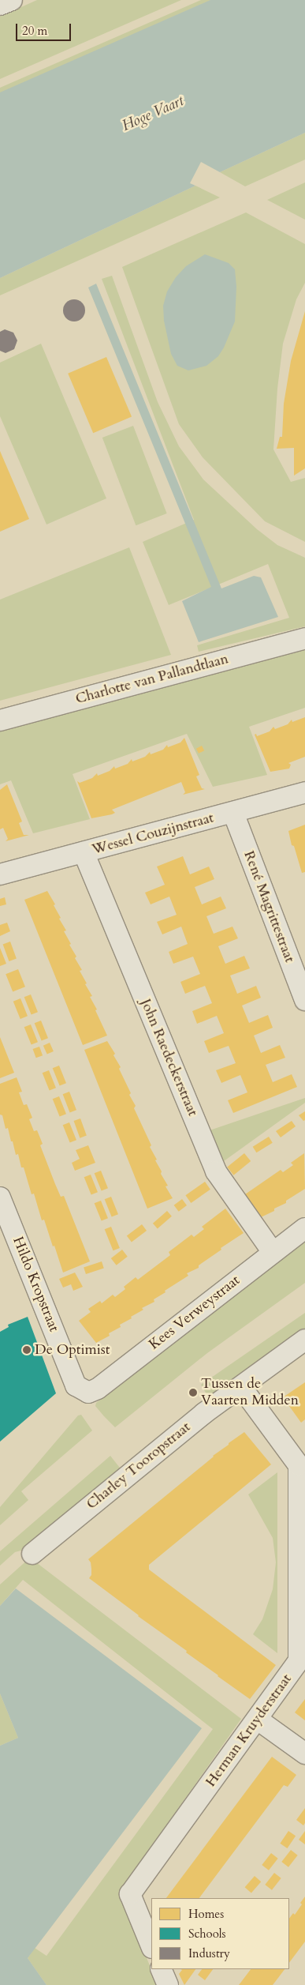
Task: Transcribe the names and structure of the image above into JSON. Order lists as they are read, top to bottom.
{
  "streets": {
    "street": [
      "Charlotte van Pallandtlaan",
      "Wessel Couzijnstraat",
      "René Magrittestraat",
      "John Raedeckerstraat",
      "Hildo Kropstraat",
      "Kees Verweystraat",
      "Charley Tooropstraat",
      "Herman Kruyderstraat"
    ]
  },
  "crossings": [
    ["Wessel Couzijnstraat", "René Magrittestraat"],
    ["Wessel Couzijnstraat", "John Raedeckerstraat"],
    ["John Raedeckerstraat", "Kees Verweystraat"],
    ["Hildo Kropstraat", "Kees Verweystraat"],
    ["Charley Tooropstraat", "Herman Kruyderstraat"]
  ],
  "water": ["Hoge Vaart"],
  "places": ["De Optimist", "Tussen de Vaarten Midden"],
  "legend": ["Homes", "Schools", "Industry"],
  "scale_bar": "20 m"
}
